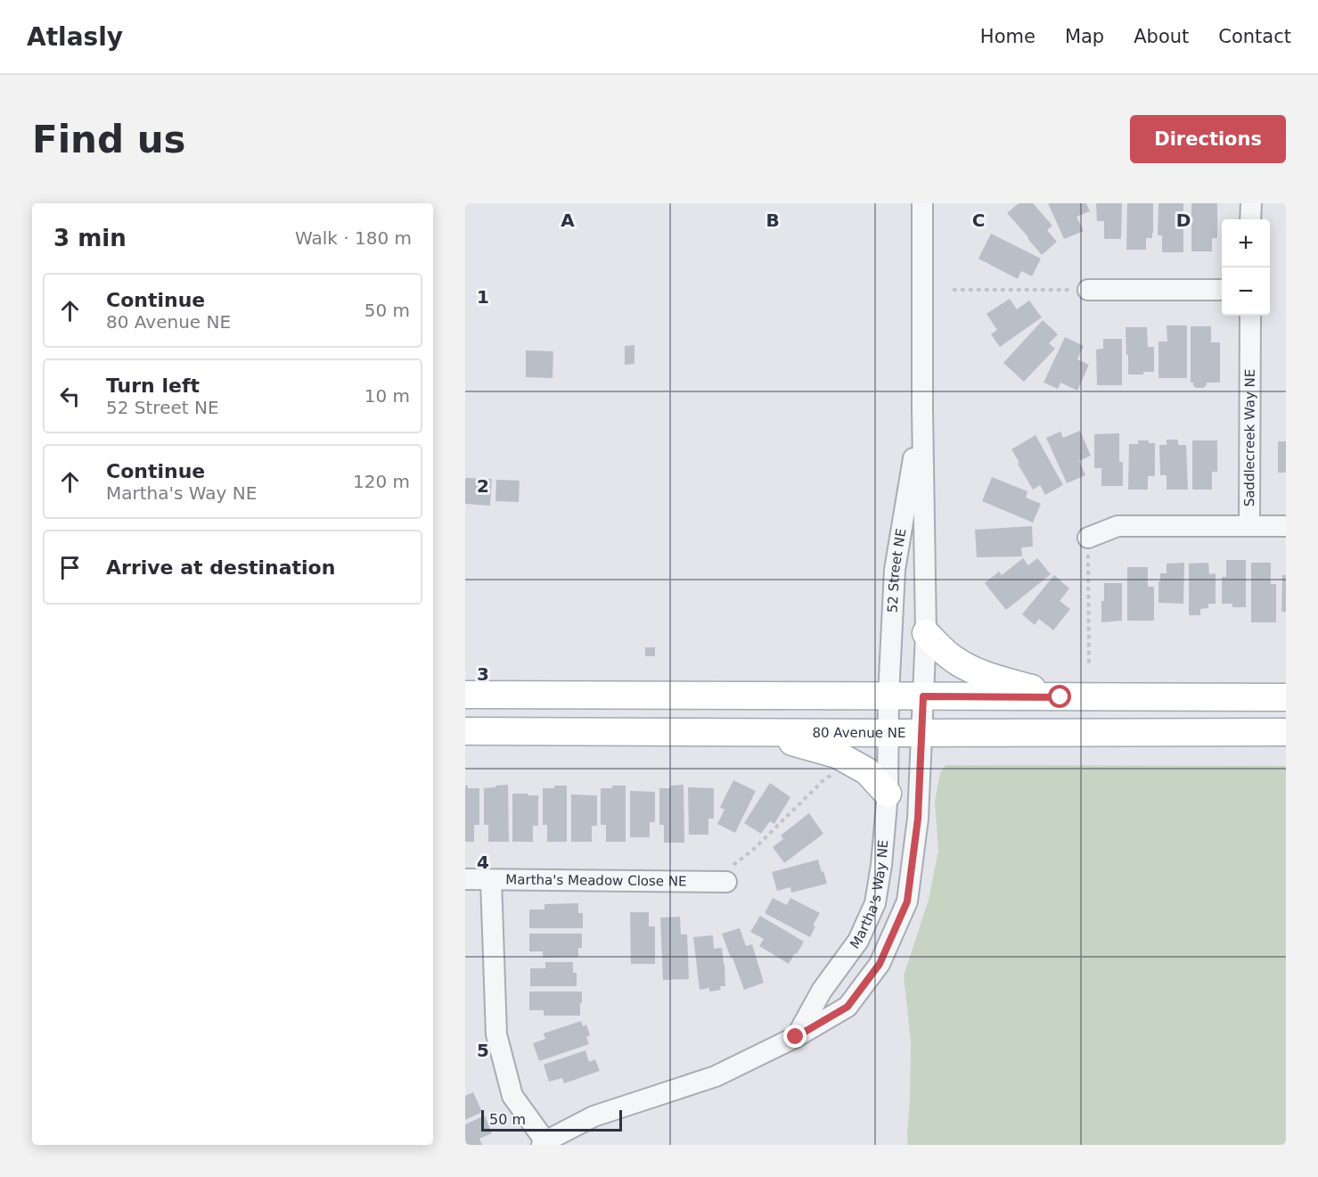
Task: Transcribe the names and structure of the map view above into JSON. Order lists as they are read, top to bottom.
{
  "streets": {
    "main road": ["80 Avenue NE"],
    "street": [
      "Saddlecreek Way NE",
      "52 Street NE",
      "Martha's Meadow Close NE",
      "Martha's Way NE"
    ]
  },
  "crossings": [
    ["52 Street NE", "80 Avenue NE"],
    ["52 Street NE", "Martha's Way NE"],
    ["80 Avenue NE", "Martha's Way NE"]
  ],
  "scale_bar": "50 m",
  "page": {
    "header": "Atlasly",
    "nav": [
      "Home",
      "Map",
      "About",
      "Contact"
    ],
    "buttons": "Directions",
    "title": "Find us",
    "heading": ["3 min", "Walk · 180 m"],
    "map_buttons": ["+", "−"],
    "list": [
      ["Continue", "80 Avenue NE", "50 m"],
      ["Turn left", "52 Street NE", "10 m"],
      ["Continue", "Martha's Way NE", "120 m"],
      "Arrive at destination"
    ],
    "scale": "50 m"
  },
  "grid": {
    "columns": [
      "A",
      "B",
      "C",
      "D"
    ],
    "rows": [
      "1",
      "2",
      "3",
      "4",
      "5"
    ]
  }
}
